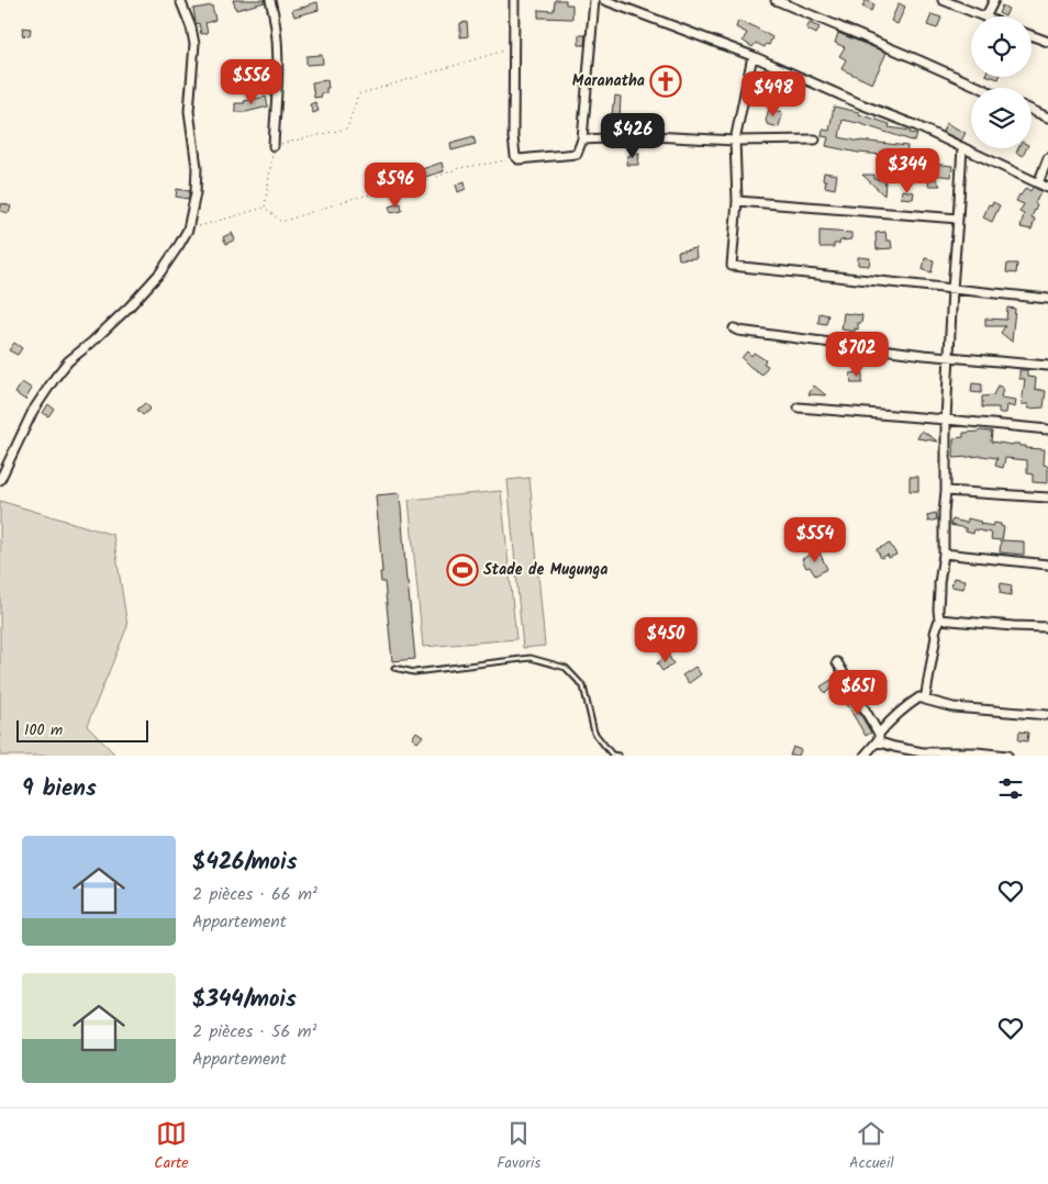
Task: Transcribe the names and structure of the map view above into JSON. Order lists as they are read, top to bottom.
{
  "places": {
    "church": ["Maranatha"],
    "sports": ["Stade de Mugunga"]
  },
  "scale_bar": "100 m",
  "page": {
    "price": [
      "$556",
      "$498",
      "$426",
      "$344",
      "$596",
      "$702",
      "$554",
      "$450",
      "$651"
    ],
    "scale": "100 m",
    "heading": "9 biens",
    "list": [
      {
        "name": "$426/mois",
        "note": "2 pièces · 66 m² · Appartement"
      },
      {
        "name": "$344/mois",
        "note": "2 pièces · 56 m² · Appartement"
      }
    ],
    "tabs": ["Carte", "Favoris", "Accueil"]
  }
}
